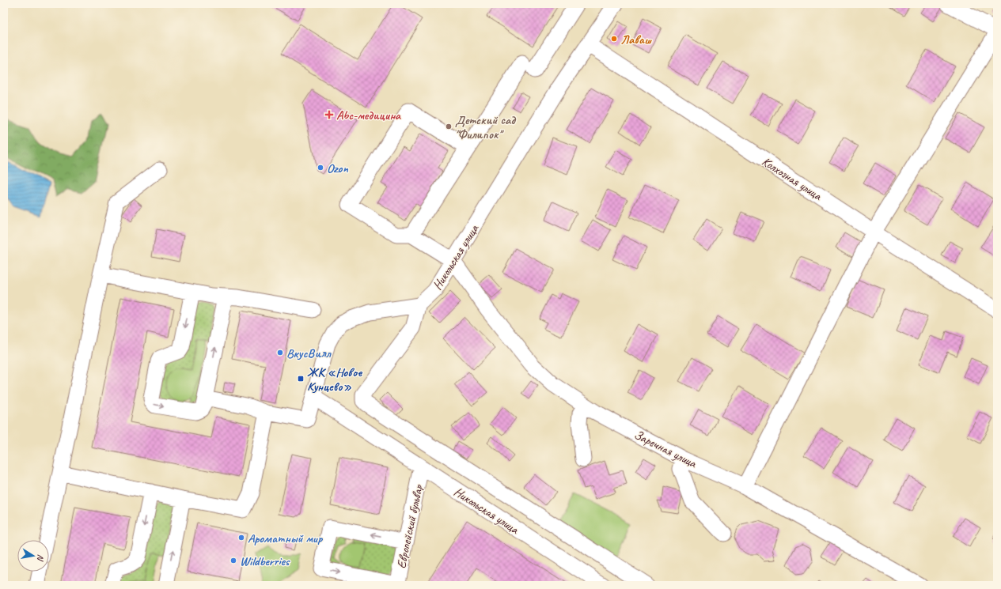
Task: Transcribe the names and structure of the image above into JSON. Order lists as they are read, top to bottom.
{
  "streets": {
    "street": [
      "Колхозная улица",
      "Никольская улица",
      "Заречная улица",
      "Европейский бульвар"
    ]
  },
  "crossings": [
    ["Колхозная улица", "Никольская улица"],
    ["Никольская улица", "Заречная улица"],
    ["Никольская улица", "Европейский бульвар"]
  ],
  "places": {
    "other": [
      "Лаваш",
      "Детский сад \"Филипок\"",
      "Ozon",
      "ВкусВилл",
      "Ароматный мир",
      "Wildberries"
    ],
    "health": ["Abc-медицина"],
    "transit": ["ЖК «Новое Кунцево»"]
  },
  "north": "right"
}
